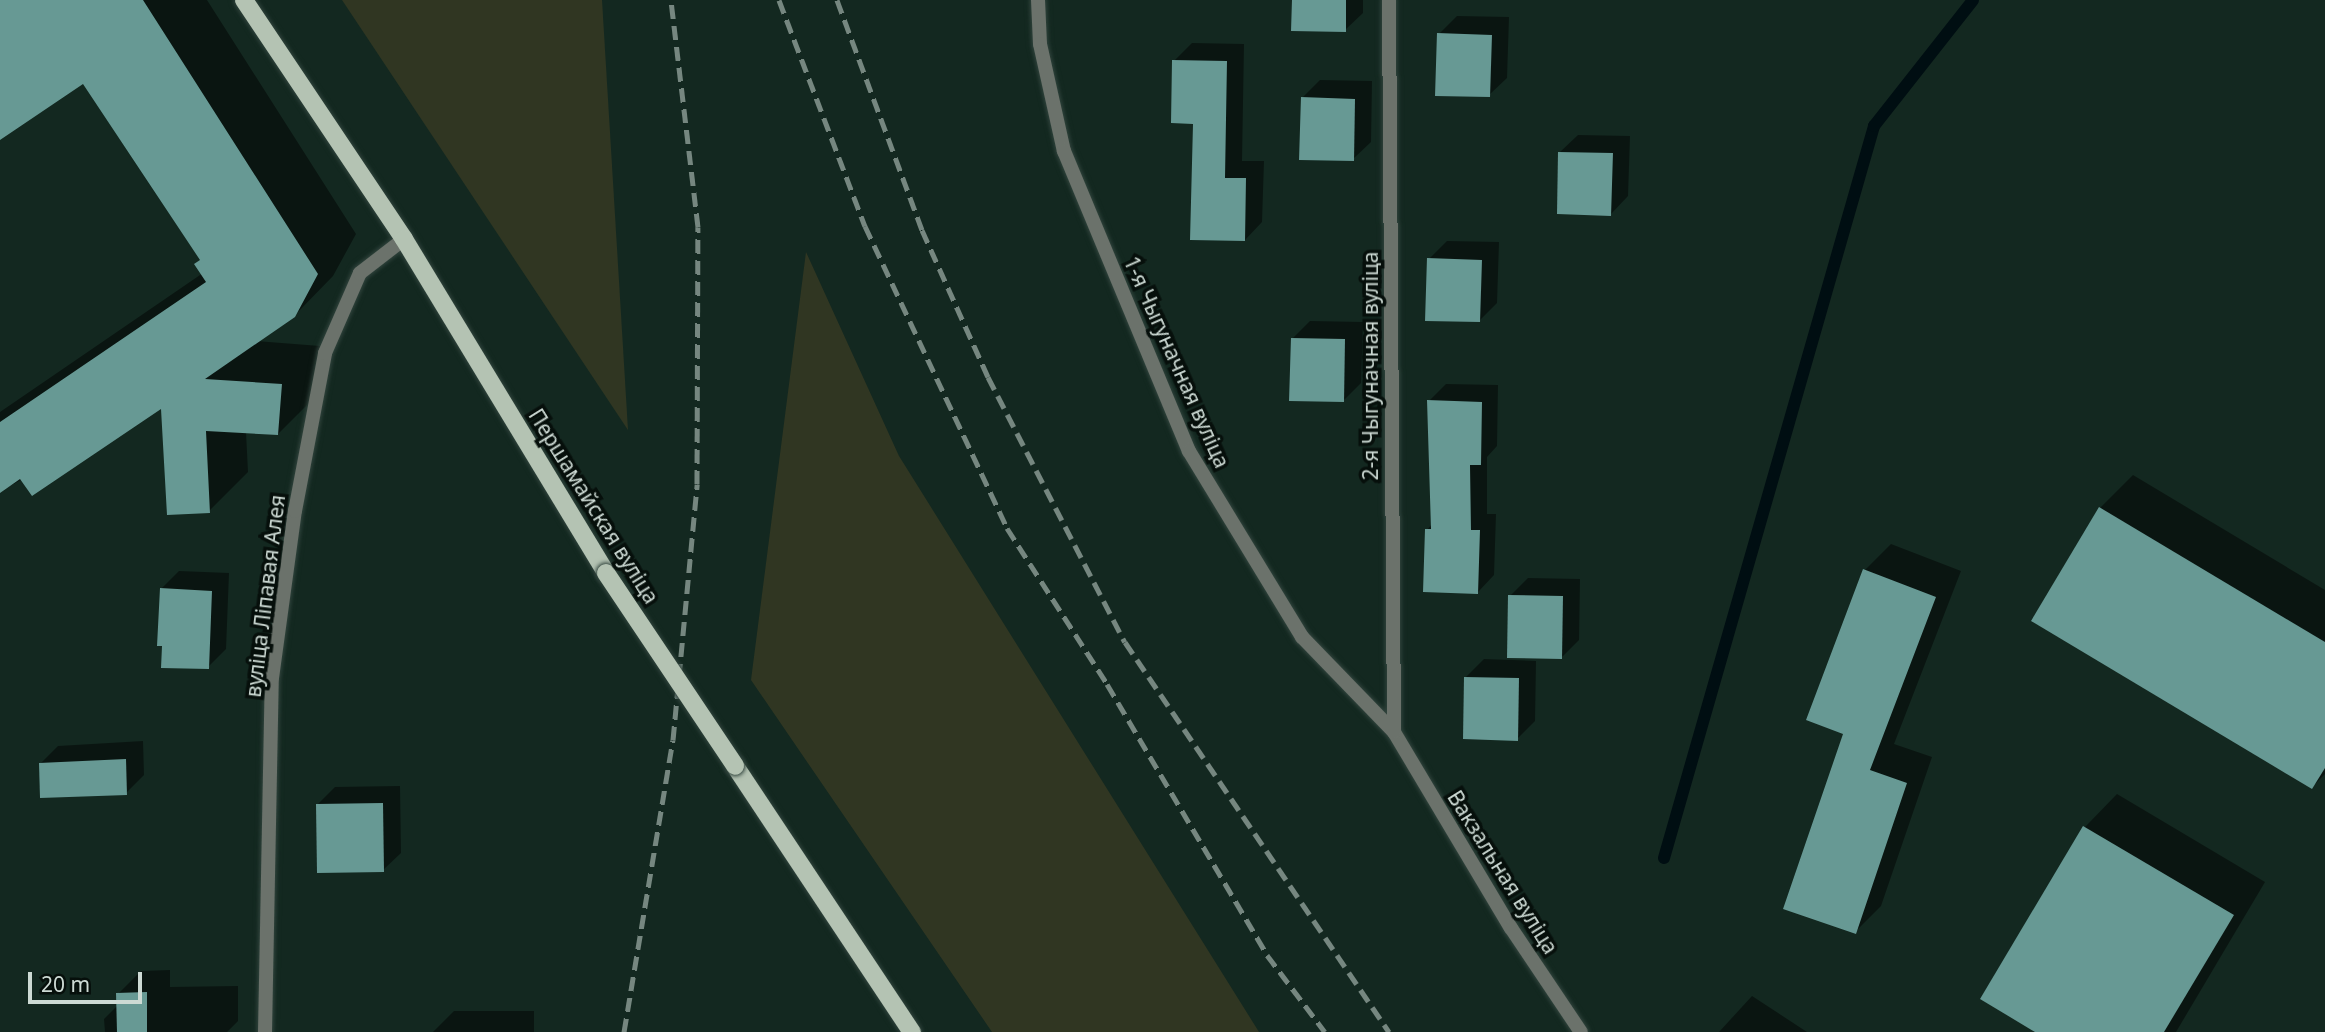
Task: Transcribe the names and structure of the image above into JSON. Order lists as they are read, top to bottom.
{
  "streets": {
    "main road": ["Першамайская вуліца"],
    "street": [
      "1-я Чыгуначная вуліца",
      "2-я Чыгуначная вуліца",
      "вуліца Ліпавая Алея",
      "Вакзальная вуліца"
    ]
  },
  "crossings": [
    ["1-я Чыгуначная вуліца", "2-я Чыгуначная вуліца"],
    ["1-я Чыгуначная вуліца", "Вакзальная вуліца"],
    ["2-я Чыгуначная вуліца", "Вакзальная вуліца"],
    ["Першамайская вуліца", "вуліца Ліпавая Алея"]
  ],
  "scale_bar": "20 m"
}
